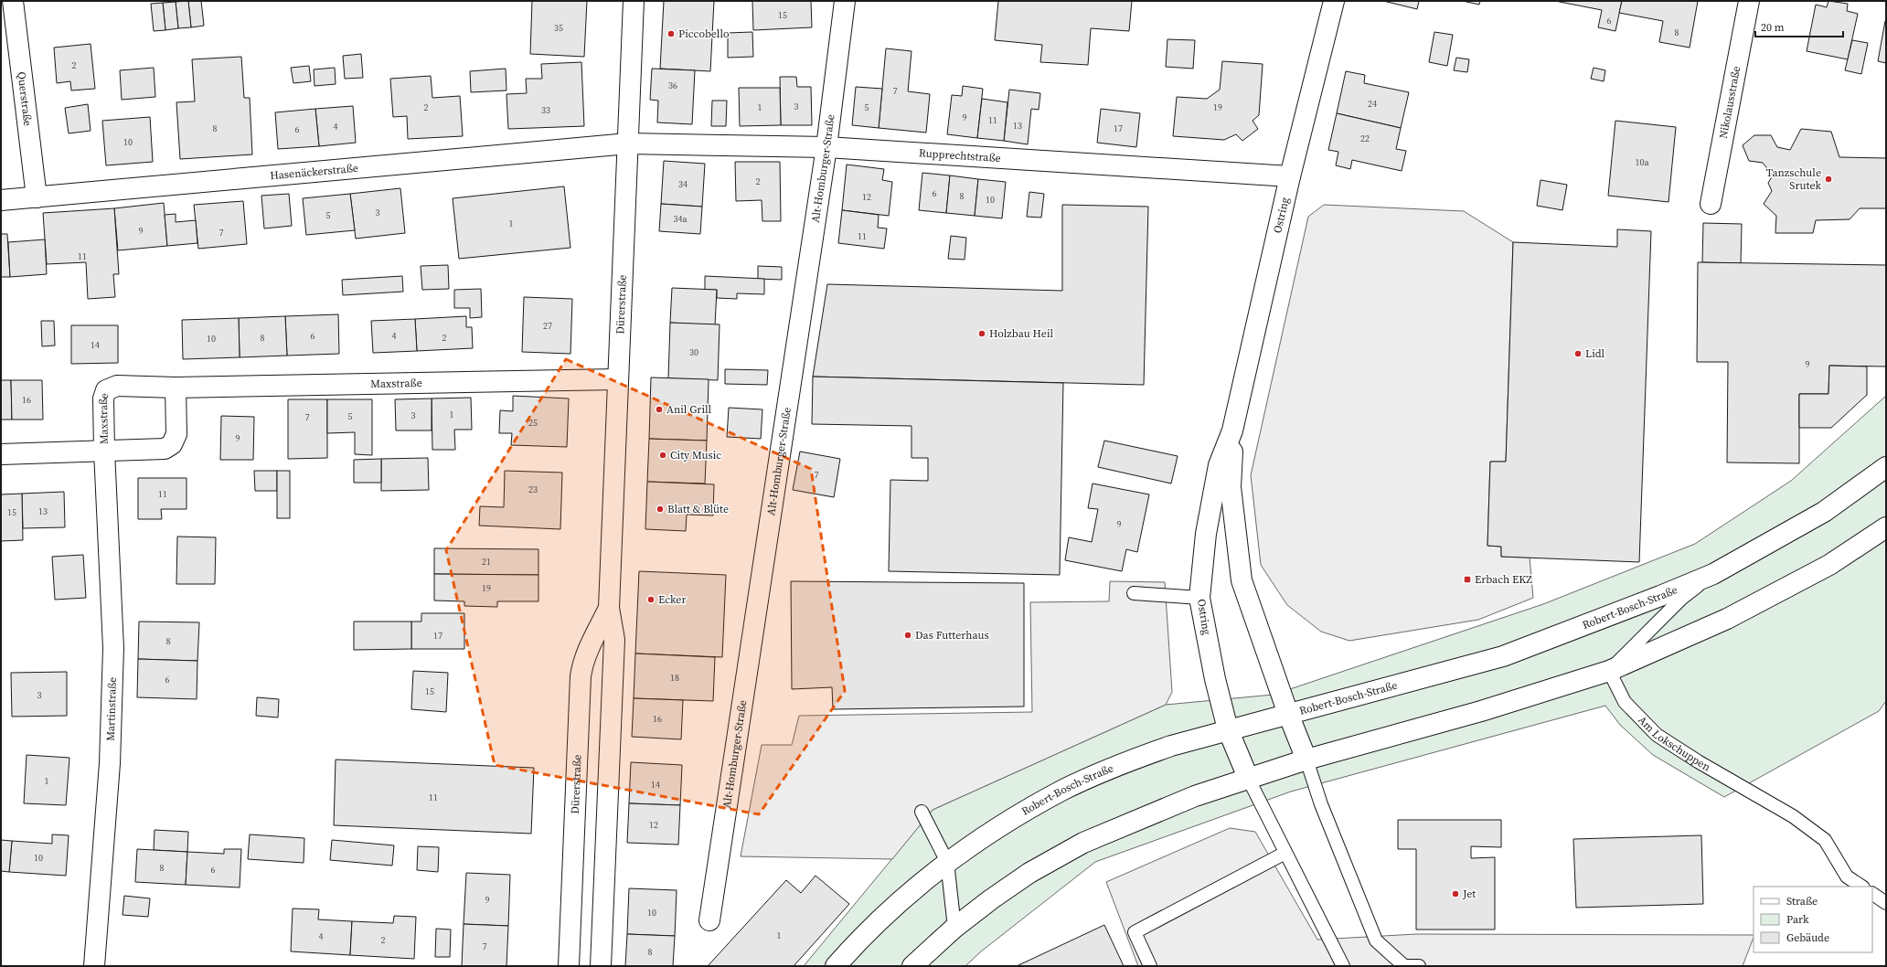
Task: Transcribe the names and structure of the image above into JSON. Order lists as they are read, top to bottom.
{
  "streets": {
    "street": [
      "Querstraße",
      "Nikolausstraße",
      "Rupprechtstraße",
      "Alt-Homburger-Straße",
      "Hasenäckerstraße",
      "Ostring",
      "Dürerstraße",
      "Maxstraße",
      "Robert-Bosch-Straße",
      "Martinstraße"
    ],
    "lane": ["Am Lokschuppen"]
  },
  "crossings": [
    ["Querstraße", "Hasenäckerstraße"],
    ["Rupprechtstraße", "Alt-Homburger-Straße"],
    ["Rupprechtstraße", "Hasenäckerstraße"],
    ["Rupprechtstraße", "Ostring"],
    ["Rupprechtstraße", "Dürerstraße"],
    ["Hasenäckerstraße", "Dürerstraße"],
    ["Ostring", "Robert-Bosch-Straße"],
    ["Dürerstraße", "Maxstraße"],
    ["Maxstraße", "Martinstraße"]
  ],
  "places": {
    "other": [
      "Piccobello",
      "Tanzschule Srutek",
      "Holzbau Heil",
      "Lidl",
      "Anil Grill",
      "City Music",
      "Blatt & Blüte",
      "Ecker",
      "Das Futterhaus",
      "Jet"
    ],
    "transit": ["Erbach EKZ"]
  },
  "house_numbers": [
    "15",
    "6",
    "35",
    "8",
    "2",
    "36",
    "7",
    "24",
    "3",
    "2",
    "1",
    "5",
    "19",
    "33",
    "9",
    "11",
    "13",
    "4",
    "8",
    "17",
    "6",
    "22",
    "10",
    "10a",
    "2",
    "34",
    "6",
    "8",
    "12",
    "10",
    "3",
    "5",
    "34a",
    "1",
    "9",
    "7",
    "11",
    "11",
    "27",
    "6",
    "4",
    "8",
    "2",
    "10",
    "14",
    "30",
    "9",
    "16",
    "1",
    "3",
    "5",
    "7",
    "25",
    "9",
    "7",
    "23",
    "11",
    "13",
    "15",
    "9",
    "21",
    "19",
    "17",
    "8",
    "18",
    "6",
    "15",
    "3",
    "16",
    "1",
    "14",
    "11",
    "12",
    "10",
    "8",
    "6",
    "9",
    "10",
    "1",
    "4",
    "2",
    "7",
    "8"
  ],
  "legend": ["Straße", "Park", "Gebäude"],
  "scale_bar": "20 m"
}
